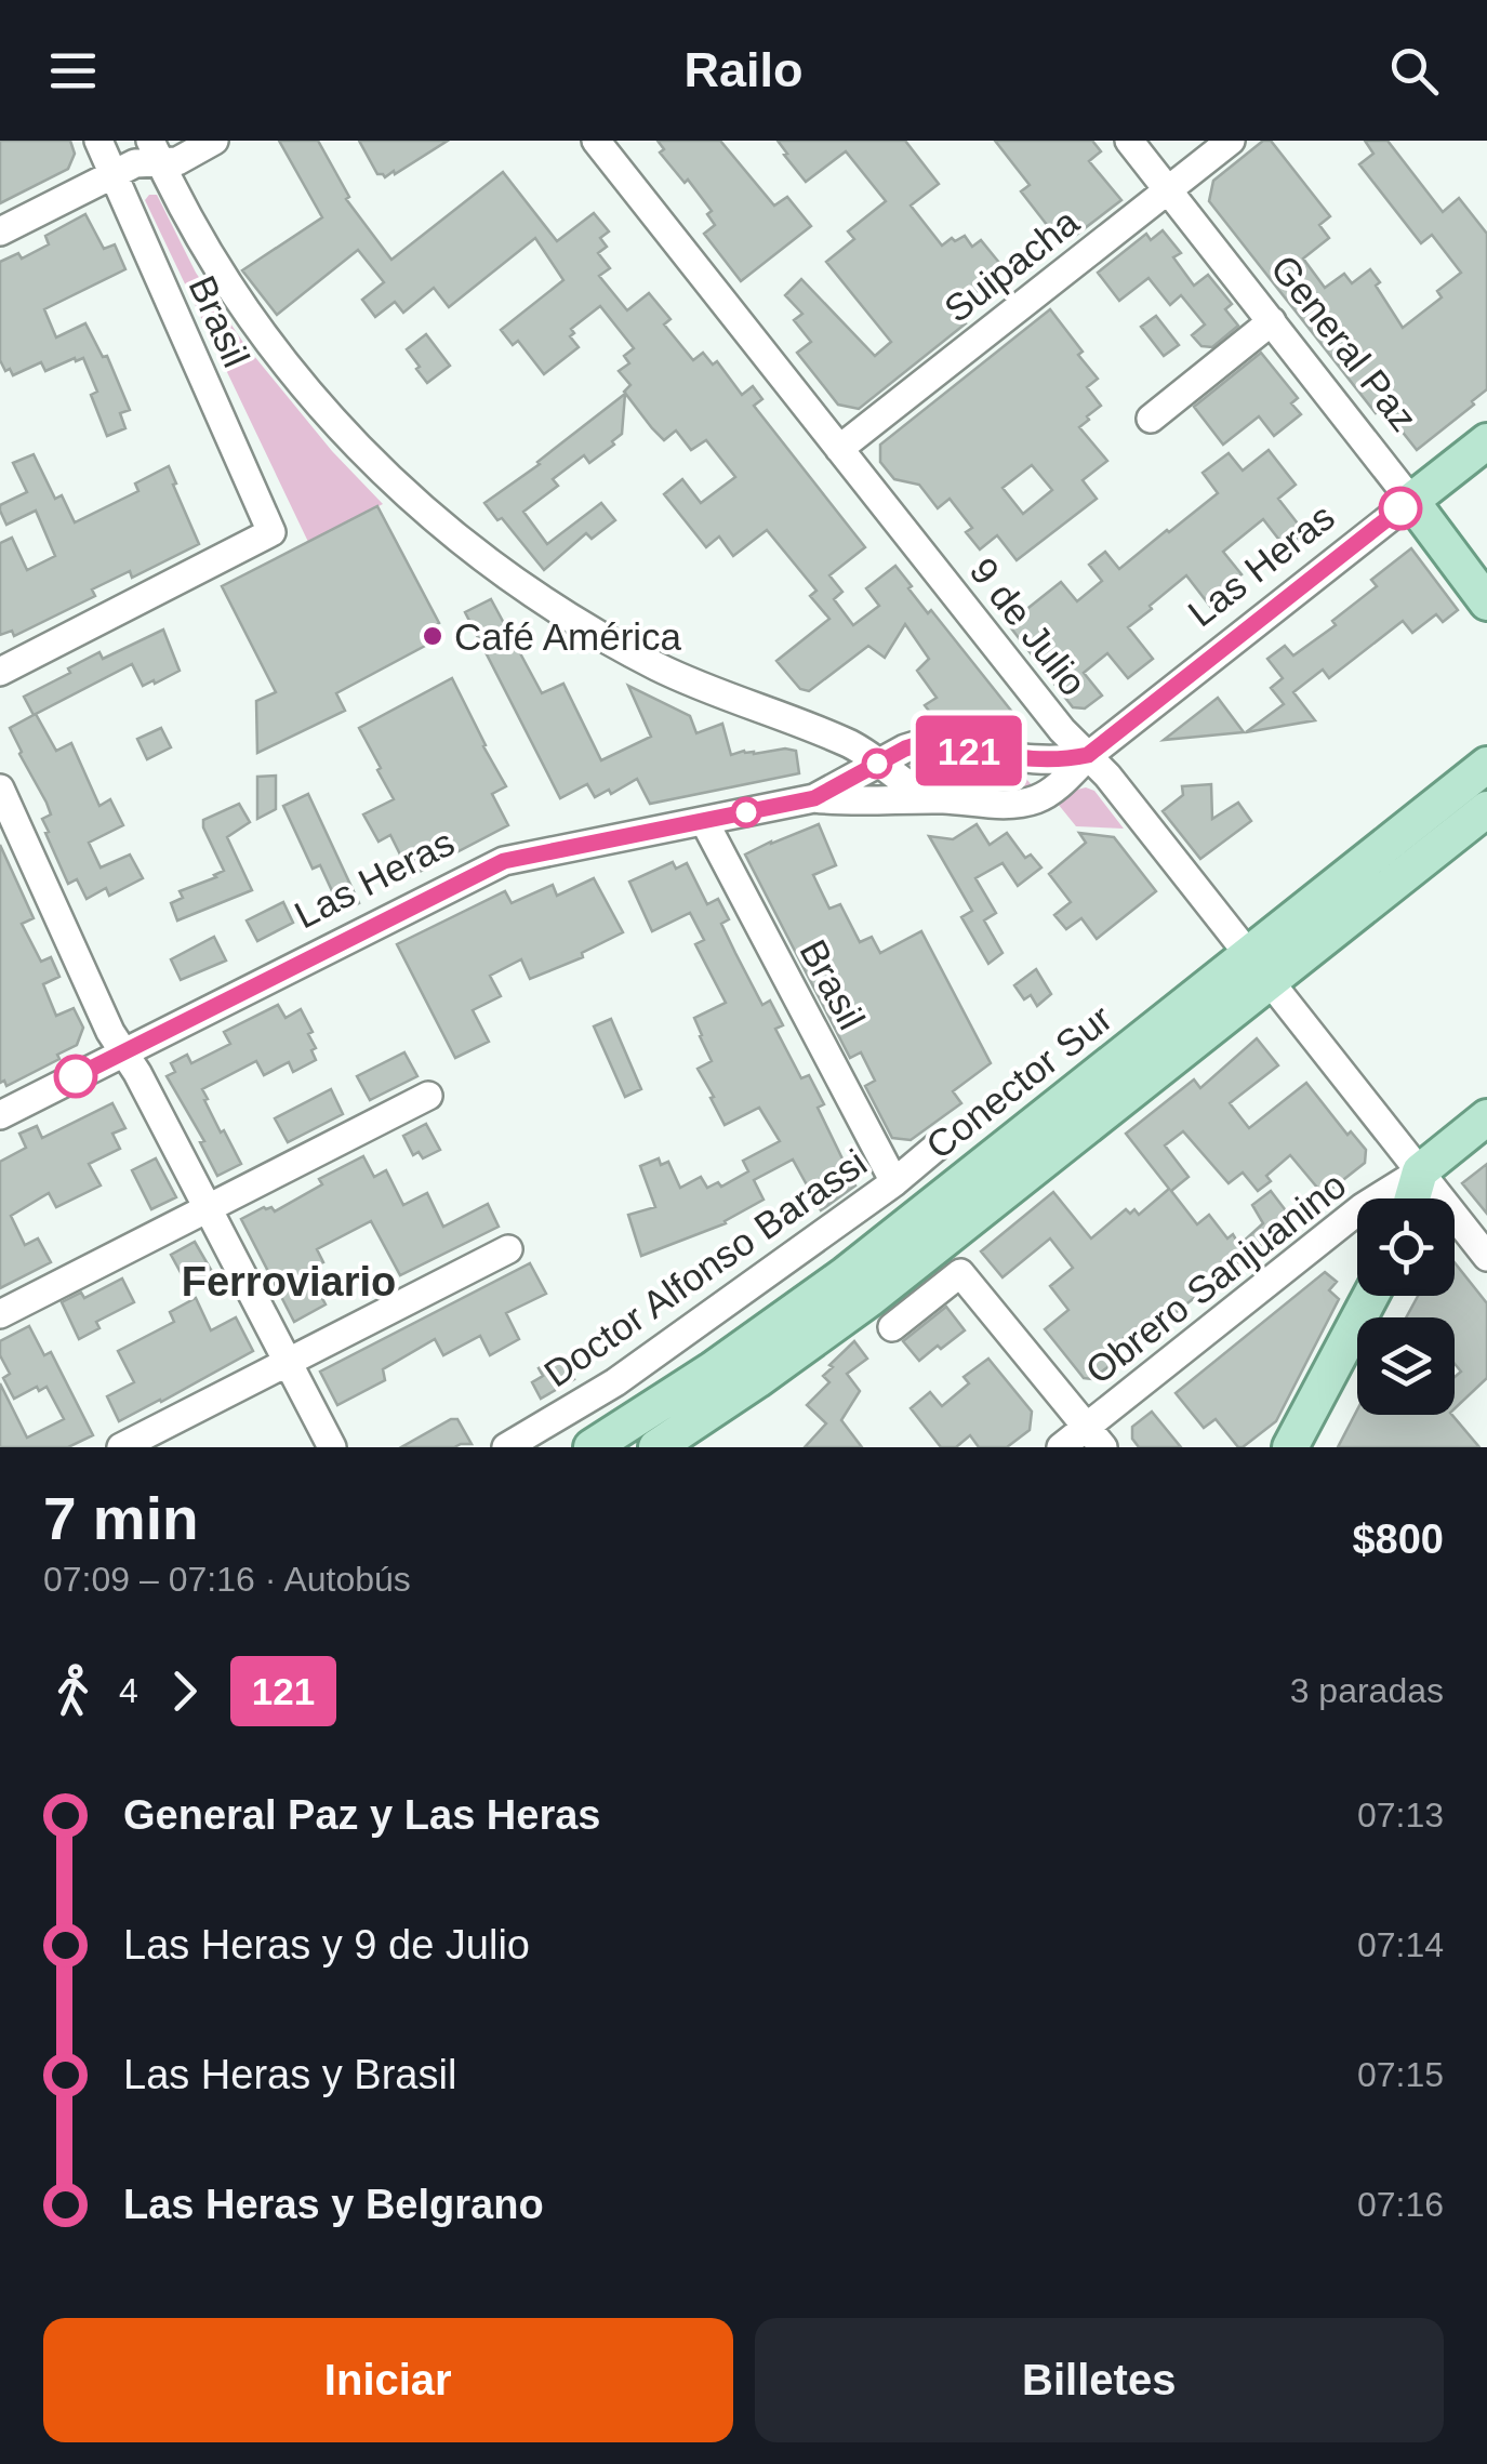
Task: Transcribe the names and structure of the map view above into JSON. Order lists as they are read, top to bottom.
{
  "streets": {
    "main road": ["General Paz", "Las Heras", "Conector Sur"],
    "street": [
      "Suipacha",
      "Brasil",
      "9 de Julio",
      "Doctor Alfonso Barassi",
      "Obrero Sanjuanino"
    ]
  },
  "crossings": [
    ["Suipacha", "General Paz"],
    ["Suipacha", "9 de Julio"],
    ["Brasil", "Las Heras"],
    ["Brasil", "Doctor Alfonso Barassi"],
    ["General Paz", "Las Heras"],
    ["Las Heras", "9 de Julio"],
    ["9 de Julio", "Conector Sur"],
    ["9 de Julio", "Obrero Sanjuanino"]
  ],
  "districts": ["Ferroviario"],
  "places": ["Café América"],
  "lines": ["bus line 121"],
  "page": {
    "header": "Railo",
    "on_map": "121",
    "heading": ["7 min", "07:09 – 07:16 · Autobús", "$800"],
    "legs": ["4", "121", "3 paradas"],
    "list": [
      {
        "name": "General Paz y Las Heras",
        "value": "07:13"
      },
      {
        "name": "Las Heras y 9 de Julio",
        "value": "07:14"
      },
      {
        "name": "Las Heras y Brasil",
        "value": "07:15"
      },
      {
        "name": "Las Heras y Belgrano",
        "value": "07:16"
      }
    ],
    "buttons": ["Iniciar", "Billetes"]
  }
}
